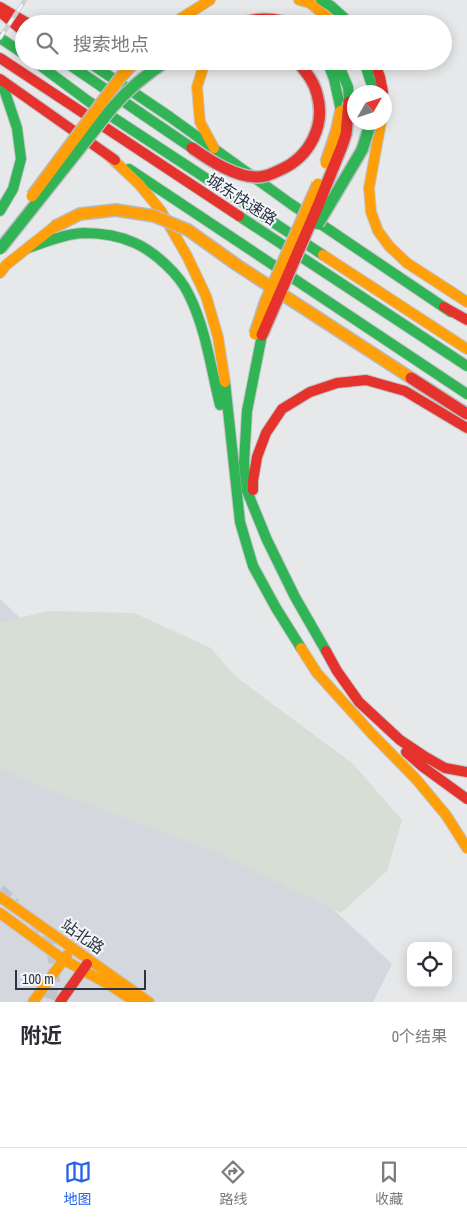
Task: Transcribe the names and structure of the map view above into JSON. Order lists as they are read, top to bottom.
{
  "streets": {
    "main road": ["城东快速路", "站北路"]
  },
  "scale_bar": "100 m",
  "north": "top right",
  "page": {
    "search": "搜索地点",
    "scale": "100 m",
    "heading": ["附近", "0个结果"],
    "nav": ["地图", "路线", "收藏"]
  }
}
